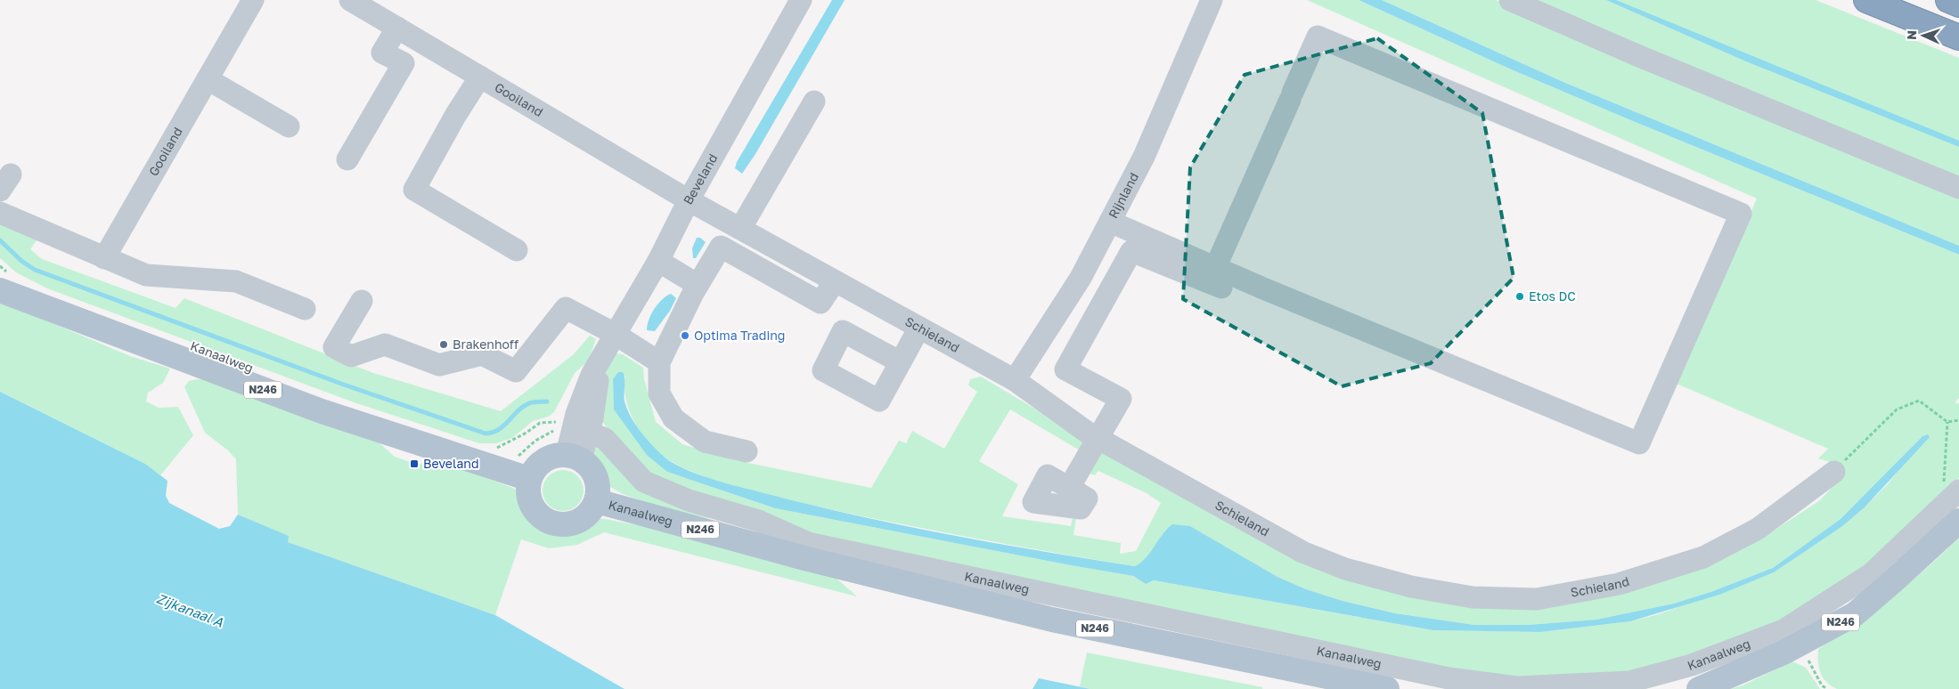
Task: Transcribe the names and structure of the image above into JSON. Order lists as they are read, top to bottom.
{
  "streets": {
    "main road": ["Kanaalweg", "N246"],
    "street": [
      "Gooiland",
      "Beveland",
      "Rijnland",
      "Schieland"
    ]
  },
  "crossings": [
    ["Gooiland", "Beveland"],
    ["Gooiland", "Schieland"],
    ["Beveland", "Schieland"],
    ["Beveland", "Kanaalweg"],
    ["Rijnland", "Schieland"]
  ],
  "water": ["Zijkanaal A"],
  "places": {
    "other": ["Etos DC", "Optima Trading", "Brakenhoff"],
    "transit": ["Beveland"]
  },
  "north": "left"
}
